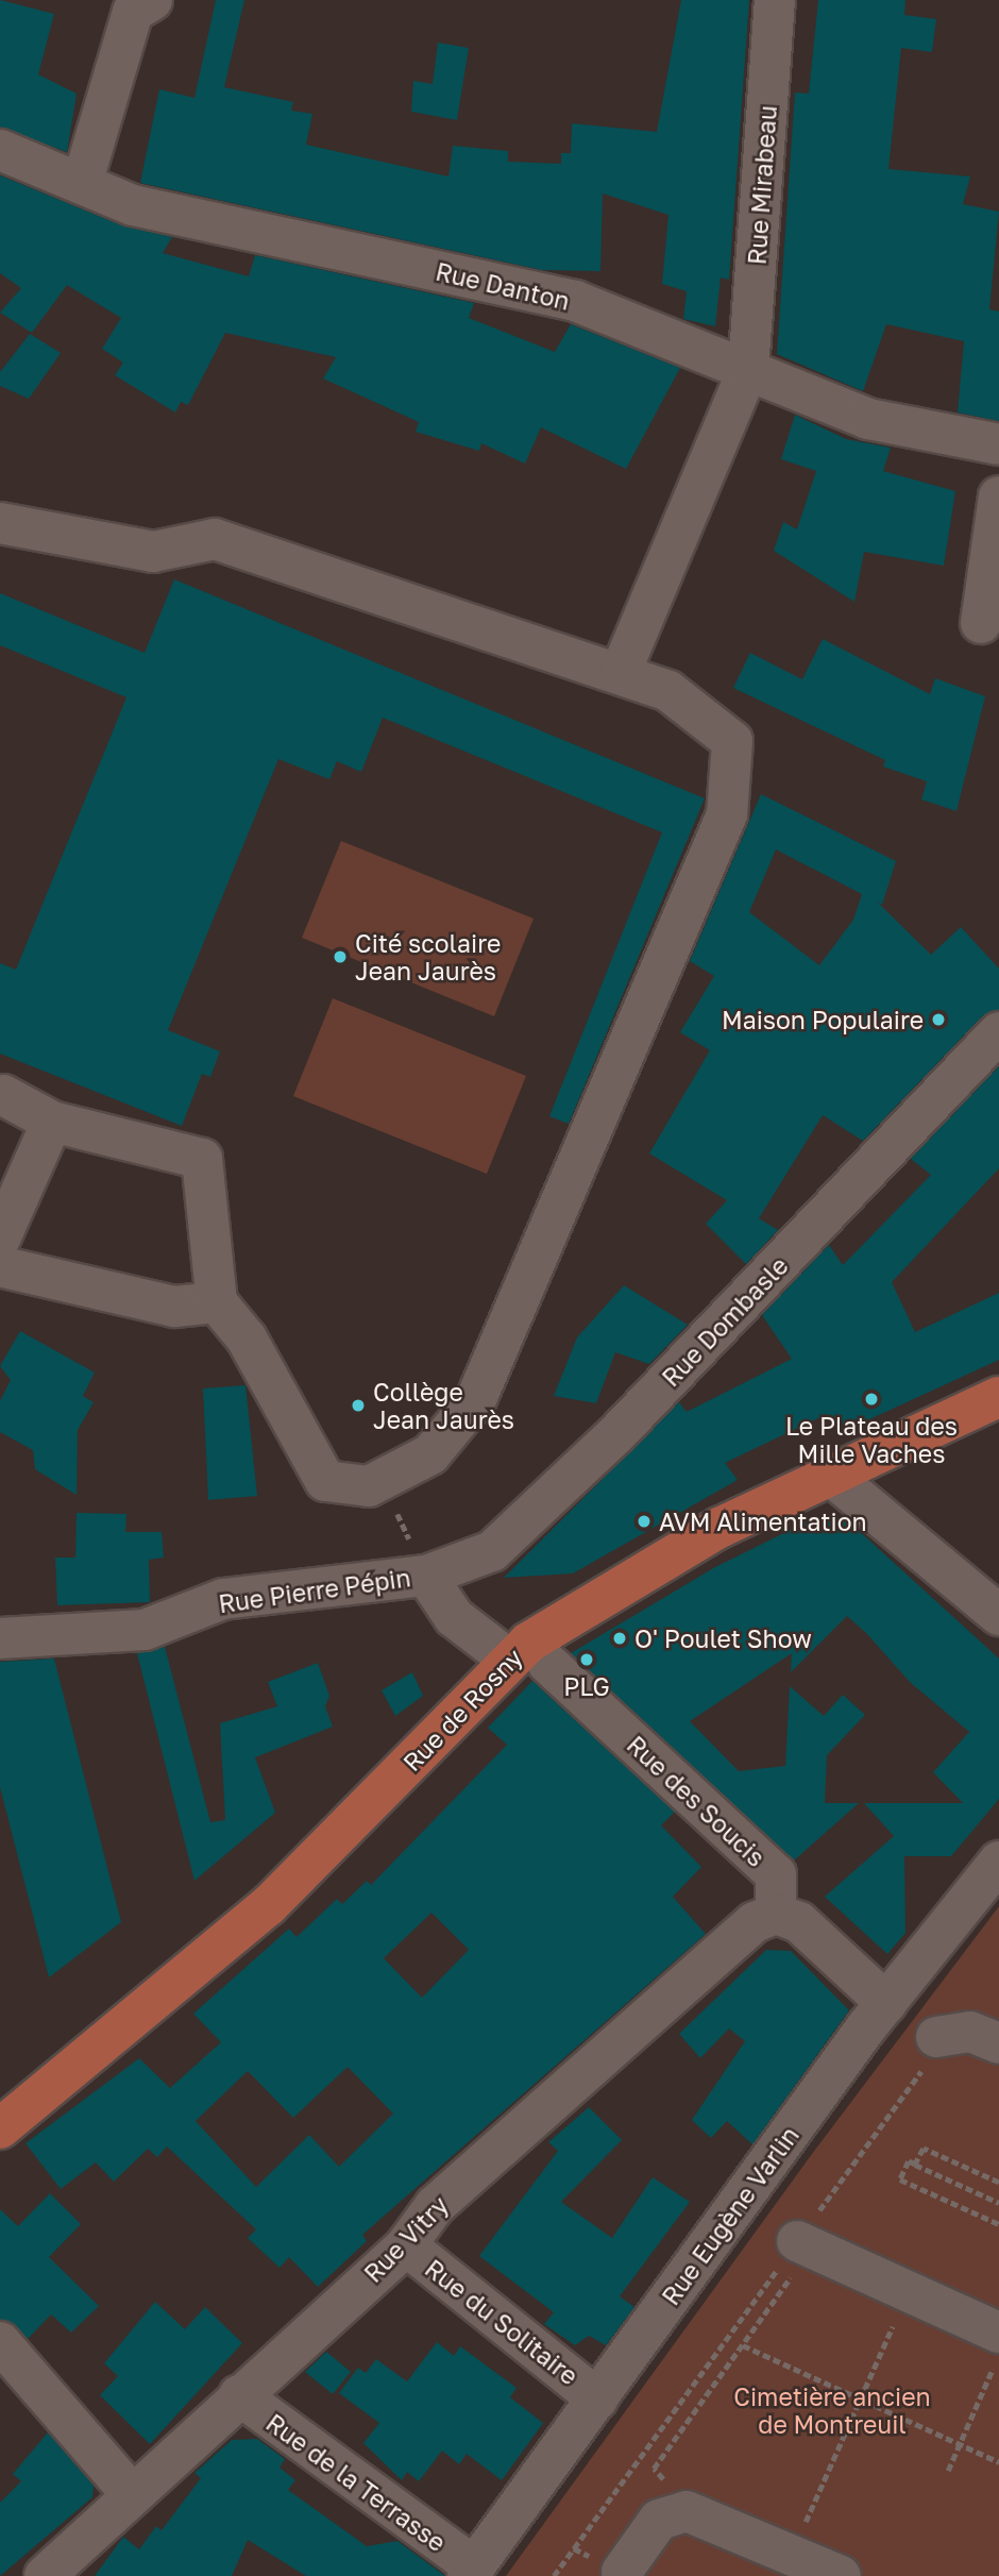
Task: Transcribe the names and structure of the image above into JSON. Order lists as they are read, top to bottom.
{
  "streets": {
    "main road": ["Rue de Rosny"],
    "street": [
      "Rue Mirabeau",
      "Rue Danton",
      "Rue Dombasle",
      "Rue Pierre Pépin",
      "Rue des Soucis",
      "Rue Eugène Varlin",
      "Rue Vitry",
      "Rue du Solitaire",
      "Rue de la Terrasse"
    ]
  },
  "crossings": [
    ["Rue Mirabeau", "Rue Danton"],
    ["Rue Dombasle", "Rue Pierre Pépin"],
    ["Rue Pierre Pépin", "Rue de Rosny"],
    ["Rue Pierre Pépin", "Rue des Soucis"],
    ["Rue de Rosny", "Rue des Soucis"],
    ["Rue des Soucis", "Rue Vitry"],
    ["Rue Eugène Varlin", "Rue du Solitaire"],
    ["Rue Eugène Varlin", "Rue de la Terrasse"],
    ["Rue Vitry", "Rue du Solitaire"],
    ["Rue Vitry", "Rue de la Terrasse"]
  ],
  "parks": ["Cimetière ancien de Montreuil"],
  "places": [
    "Cité scolaire Jean Jaurès",
    "Maison Populaire",
    "Le Plateau des Mille Vaches",
    "Collège Jean Jaurès",
    "AVM Alimentation",
    "O' Poulet Show",
    "PLG"
  ]
}
